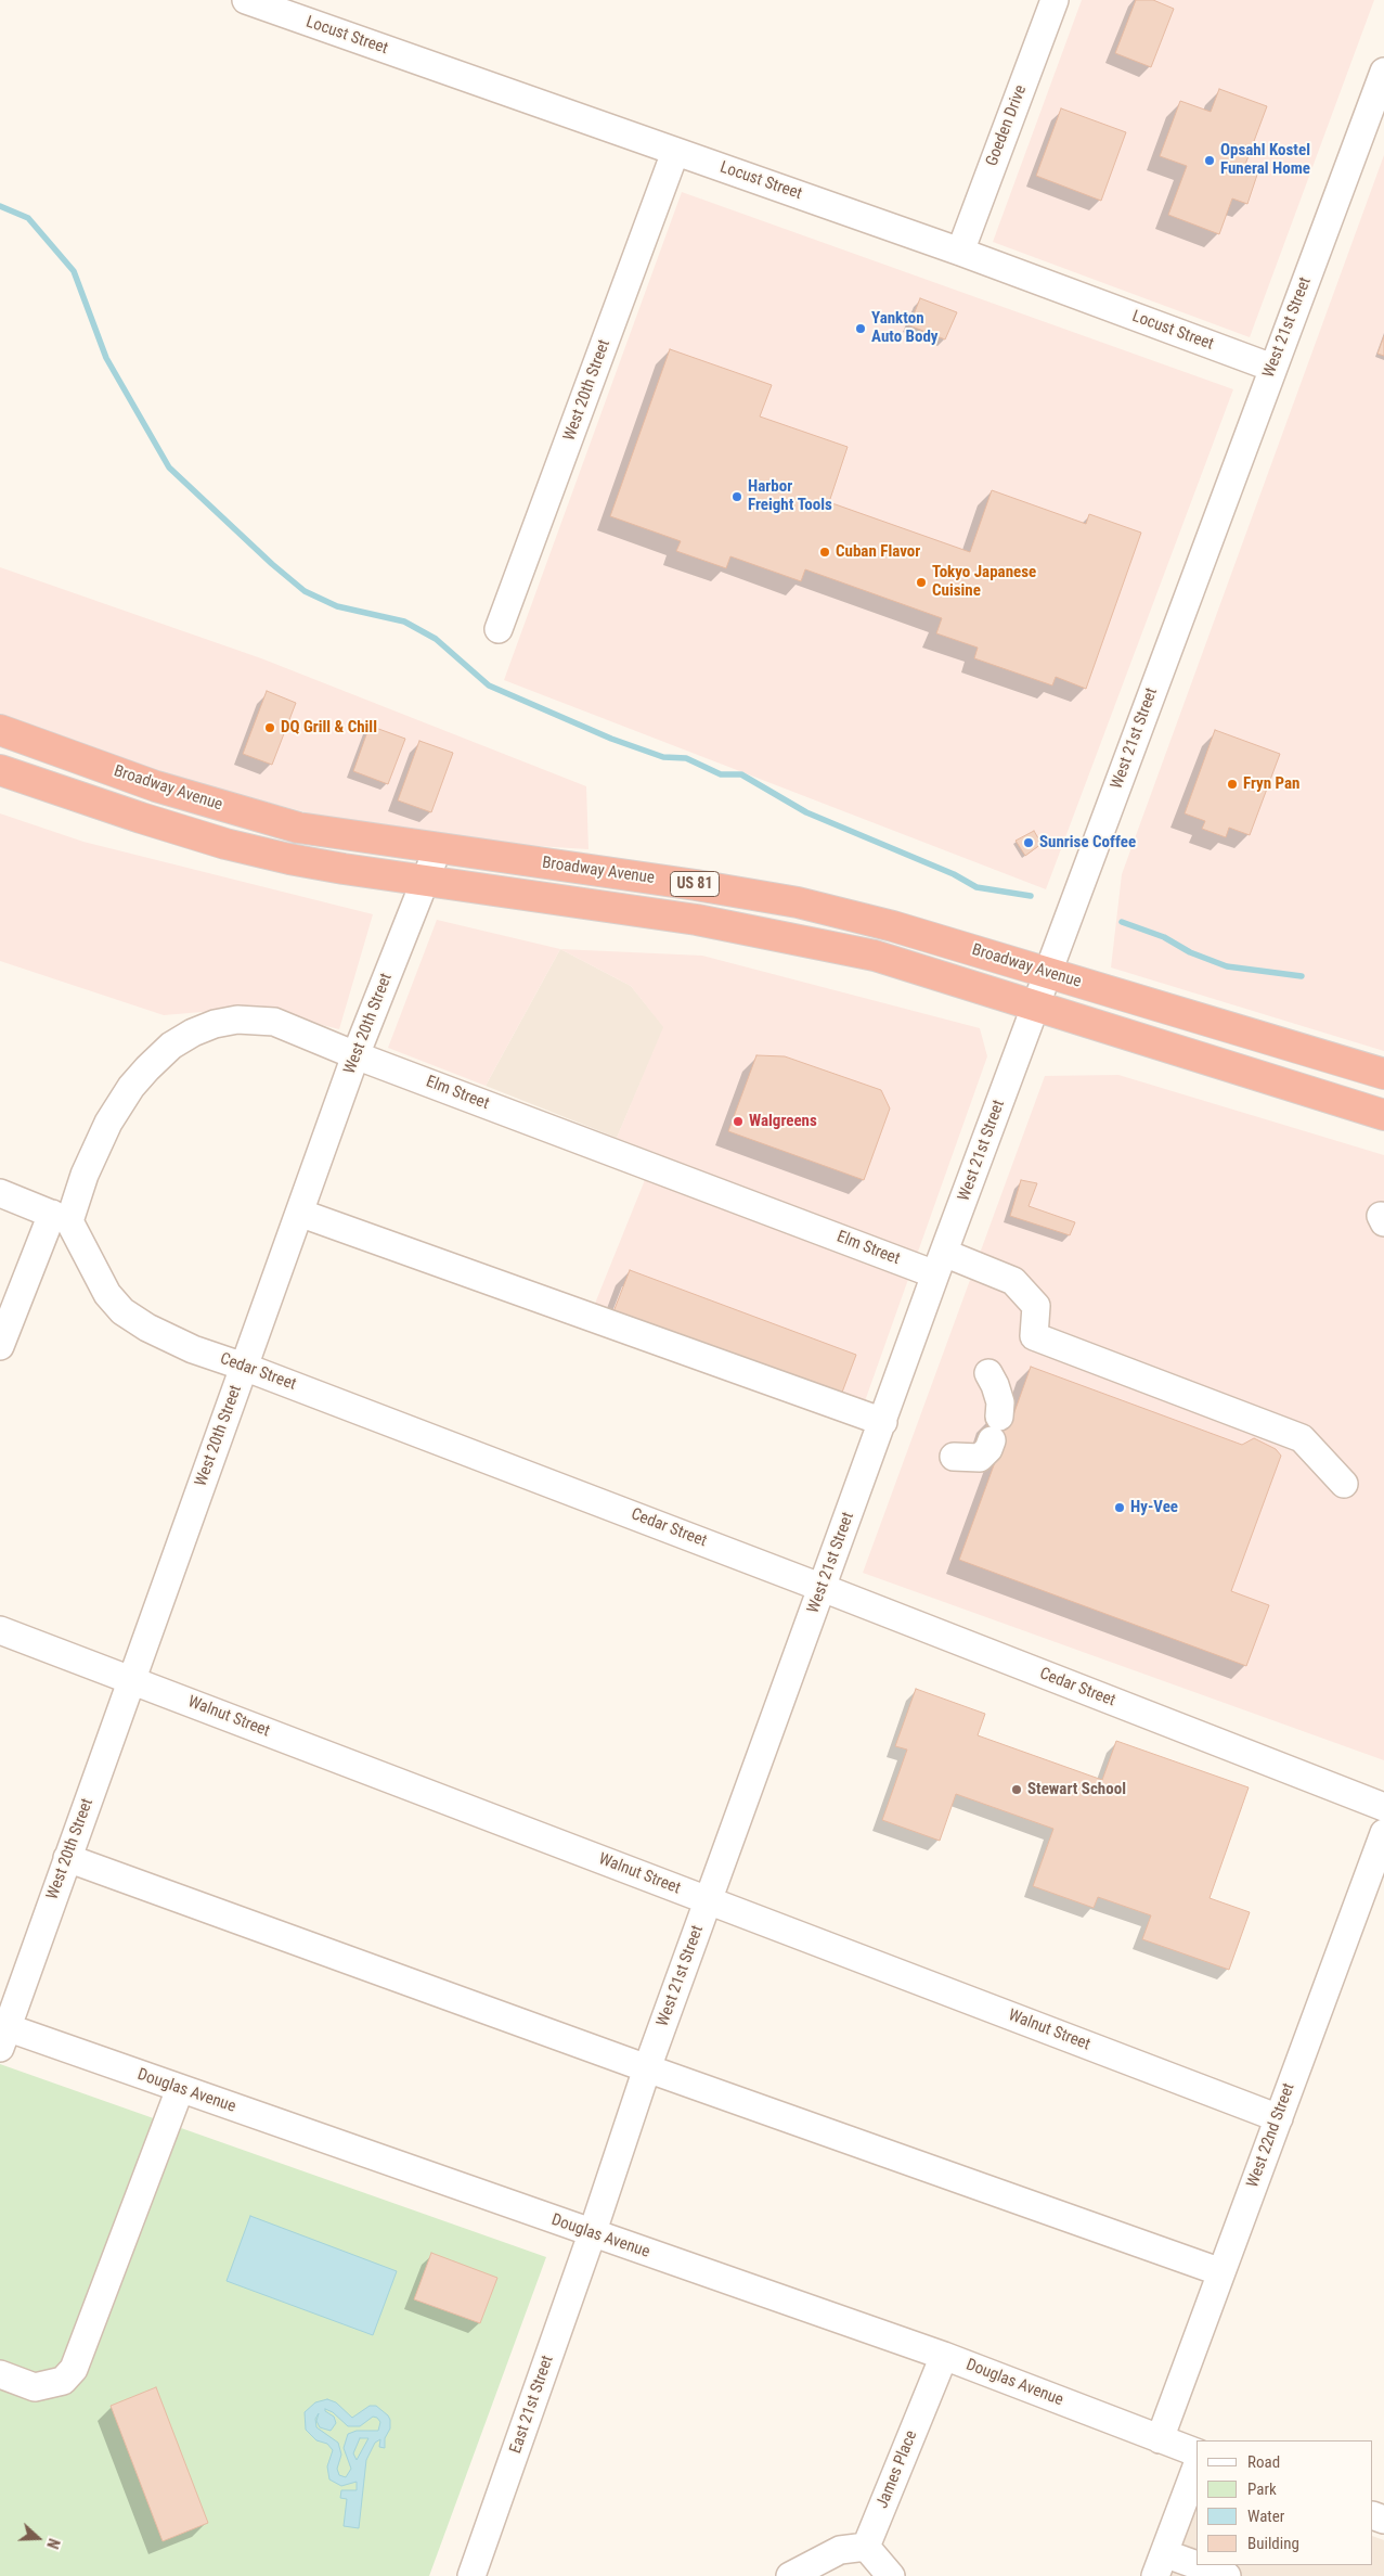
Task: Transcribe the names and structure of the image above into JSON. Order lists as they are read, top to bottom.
{
  "streets": {
    "highway": ["Broadway Avenue", "US 81"],
    "street": [
      "Locust Street",
      "Goeden Drive",
      "West 21st Street",
      "West 20th Street",
      "Elm Street",
      "Cedar Street",
      "Walnut Street",
      "Douglas Avenue",
      "West 22nd Street",
      "East 21st Street",
      "James Place"
    ]
  },
  "crossings": [
    ["Locust Street", "Goeden Drive"],
    ["Locust Street", "West 21st Street"],
    ["Locust Street", "West 20th Street"],
    ["West 21st Street", "Broadway Avenue"],
    ["West 21st Street", "Elm Street"],
    ["West 21st Street", "Cedar Street"],
    ["West 21st Street", "Walnut Street"],
    ["West 21st Street", "Douglas Avenue"],
    ["West 21st Street", "East 21st Street"],
    ["West 20th Street", "Broadway Avenue"],
    ["West 20th Street", "Elm Street"],
    ["West 20th Street", "Cedar Street"],
    ["West 20th Street", "Walnut Street"],
    ["West 20th Street", "Douglas Avenue"],
    ["Elm Street", "Cedar Street"],
    ["Walnut Street", "West 22nd Street"],
    ["Douglas Avenue", "West 22nd Street"],
    ["Douglas Avenue", "East 21st Street"],
    ["Douglas Avenue", "James Place"]
  ],
  "places": [
    "Opsahl Kostel Funeral Home",
    "Yankton Auto Body",
    "Harbor Freight Tools",
    "Cuban Flavor",
    "Tokyo Japanese Cuisine",
    "DQ Grill & Chill",
    "Fryn Pan",
    "Sunrise Coffee",
    "Walgreens",
    "Hy-Vee",
    "Stewart School"
  ],
  "legend": [
    "Road",
    "Park",
    "Water",
    "Building"
  ],
  "north": "right"
}
